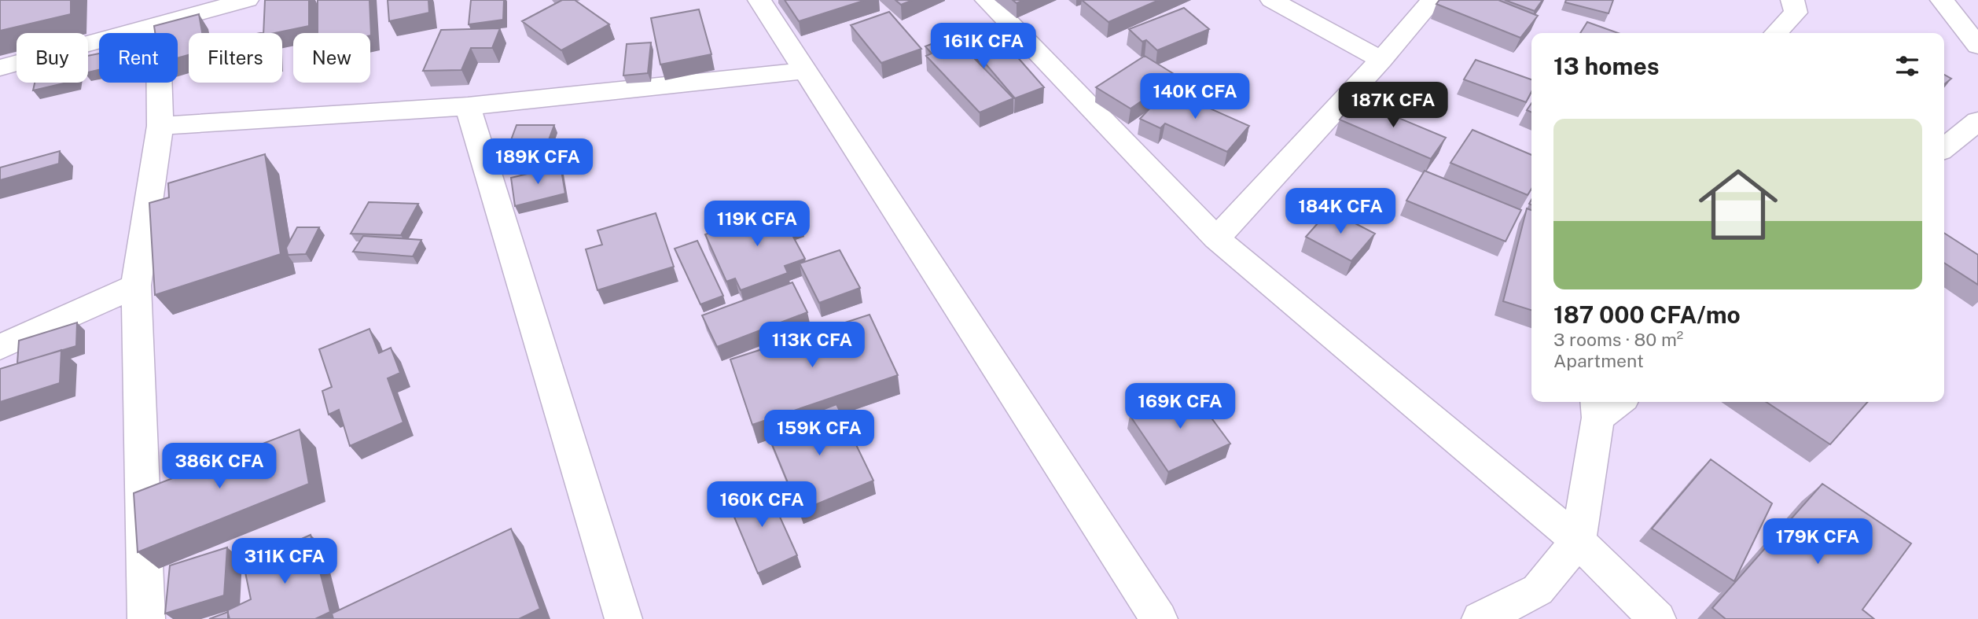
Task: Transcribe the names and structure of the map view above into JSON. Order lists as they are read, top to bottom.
{
  "page": {
    "price": [
      "161K CFA",
      "140K CFA",
      "187K CFA",
      "189K CFA",
      "184K CFA",
      "119K CFA",
      "113K CFA",
      "169K CFA",
      "159K CFA",
      "386K CFA",
      "160K CFA",
      "179K CFA",
      "311K CFA"
    ],
    "chip": [
      "Buy",
      "Rent",
      "Filters",
      "New"
    ],
    "heading": "13 homes",
    "list": [
      {
        "name": "187 000 CFA/mo",
        "note": "3 rooms · 80 m² · Apartment"
      }
    ]
  }
}
